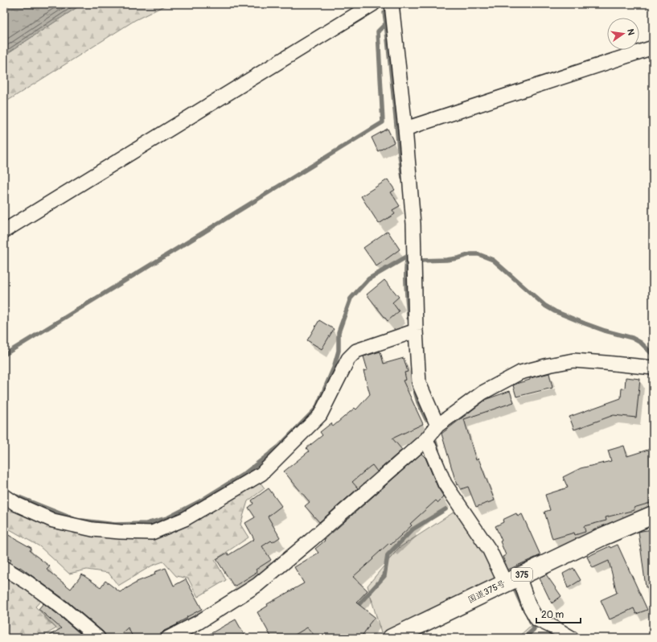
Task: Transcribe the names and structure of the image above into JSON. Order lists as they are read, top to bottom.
{
  "streets": {
    "highway": ["375", "国道375号"]
  },
  "scale_bar": "20 m",
  "north": "right"
}
